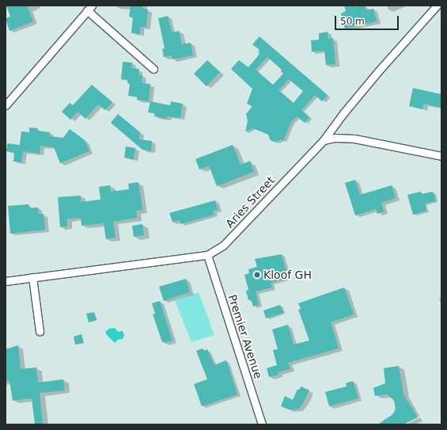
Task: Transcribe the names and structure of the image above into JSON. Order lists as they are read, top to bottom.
{
  "streets": {
    "street": ["Aries Street", "Premier Avenue"]
  },
  "crossings": [
    ["Aries Street", "Premier Avenue"]
  ],
  "places": ["Kloof GH"],
  "scale_bar": "50 m"
}
